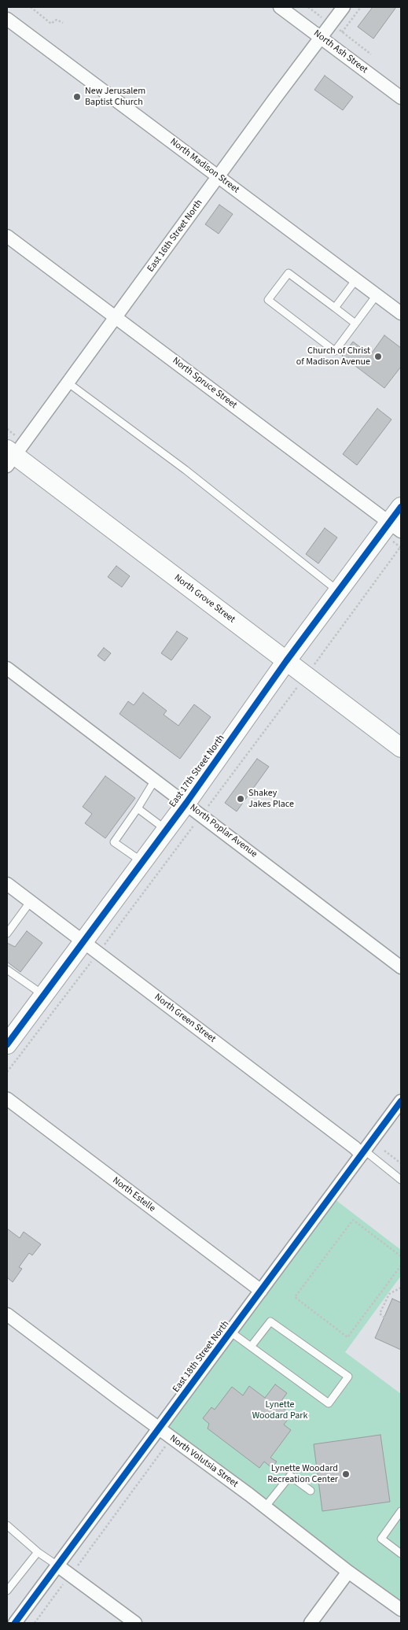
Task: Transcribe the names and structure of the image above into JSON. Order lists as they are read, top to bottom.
{
  "streets": {
    "street": [
      "North Ash Street",
      "North Madison Street",
      "East 16th Street North",
      "North Spruce Street",
      "North Grove Street",
      "East 17th Street North",
      "North Poplar Avenue",
      "North Green Street",
      "North Estelle",
      "East 18th Street North",
      "North Volutsia Street"
    ]
  },
  "crossings": [
    ["North Ash Street", "East 16th Street North"],
    ["North Madison Street", "East 16th Street North"],
    ["East 16th Street North", "North Spruce Street"],
    ["East 16th Street North", "North Grove Street"],
    ["North Spruce Street", "East 17th Street North"],
    ["North Grove Street", "East 17th Street North"],
    ["East 17th Street North", "North Poplar Avenue"],
    ["East 17th Street North", "North Green Street"],
    ["North Green Street", "East 18th Street North"],
    ["North Estelle", "East 18th Street North"],
    ["East 18th Street North", "North Volutsia Street"]
  ],
  "parks": ["Lynette Woodard Park"],
  "places": [
    "New Jerusalem Baptist Church",
    "Church of Christ of Madison Avenue",
    "Shakey Jakes Place",
    "Lynette Woodard Recreation Center"
  ]
}
